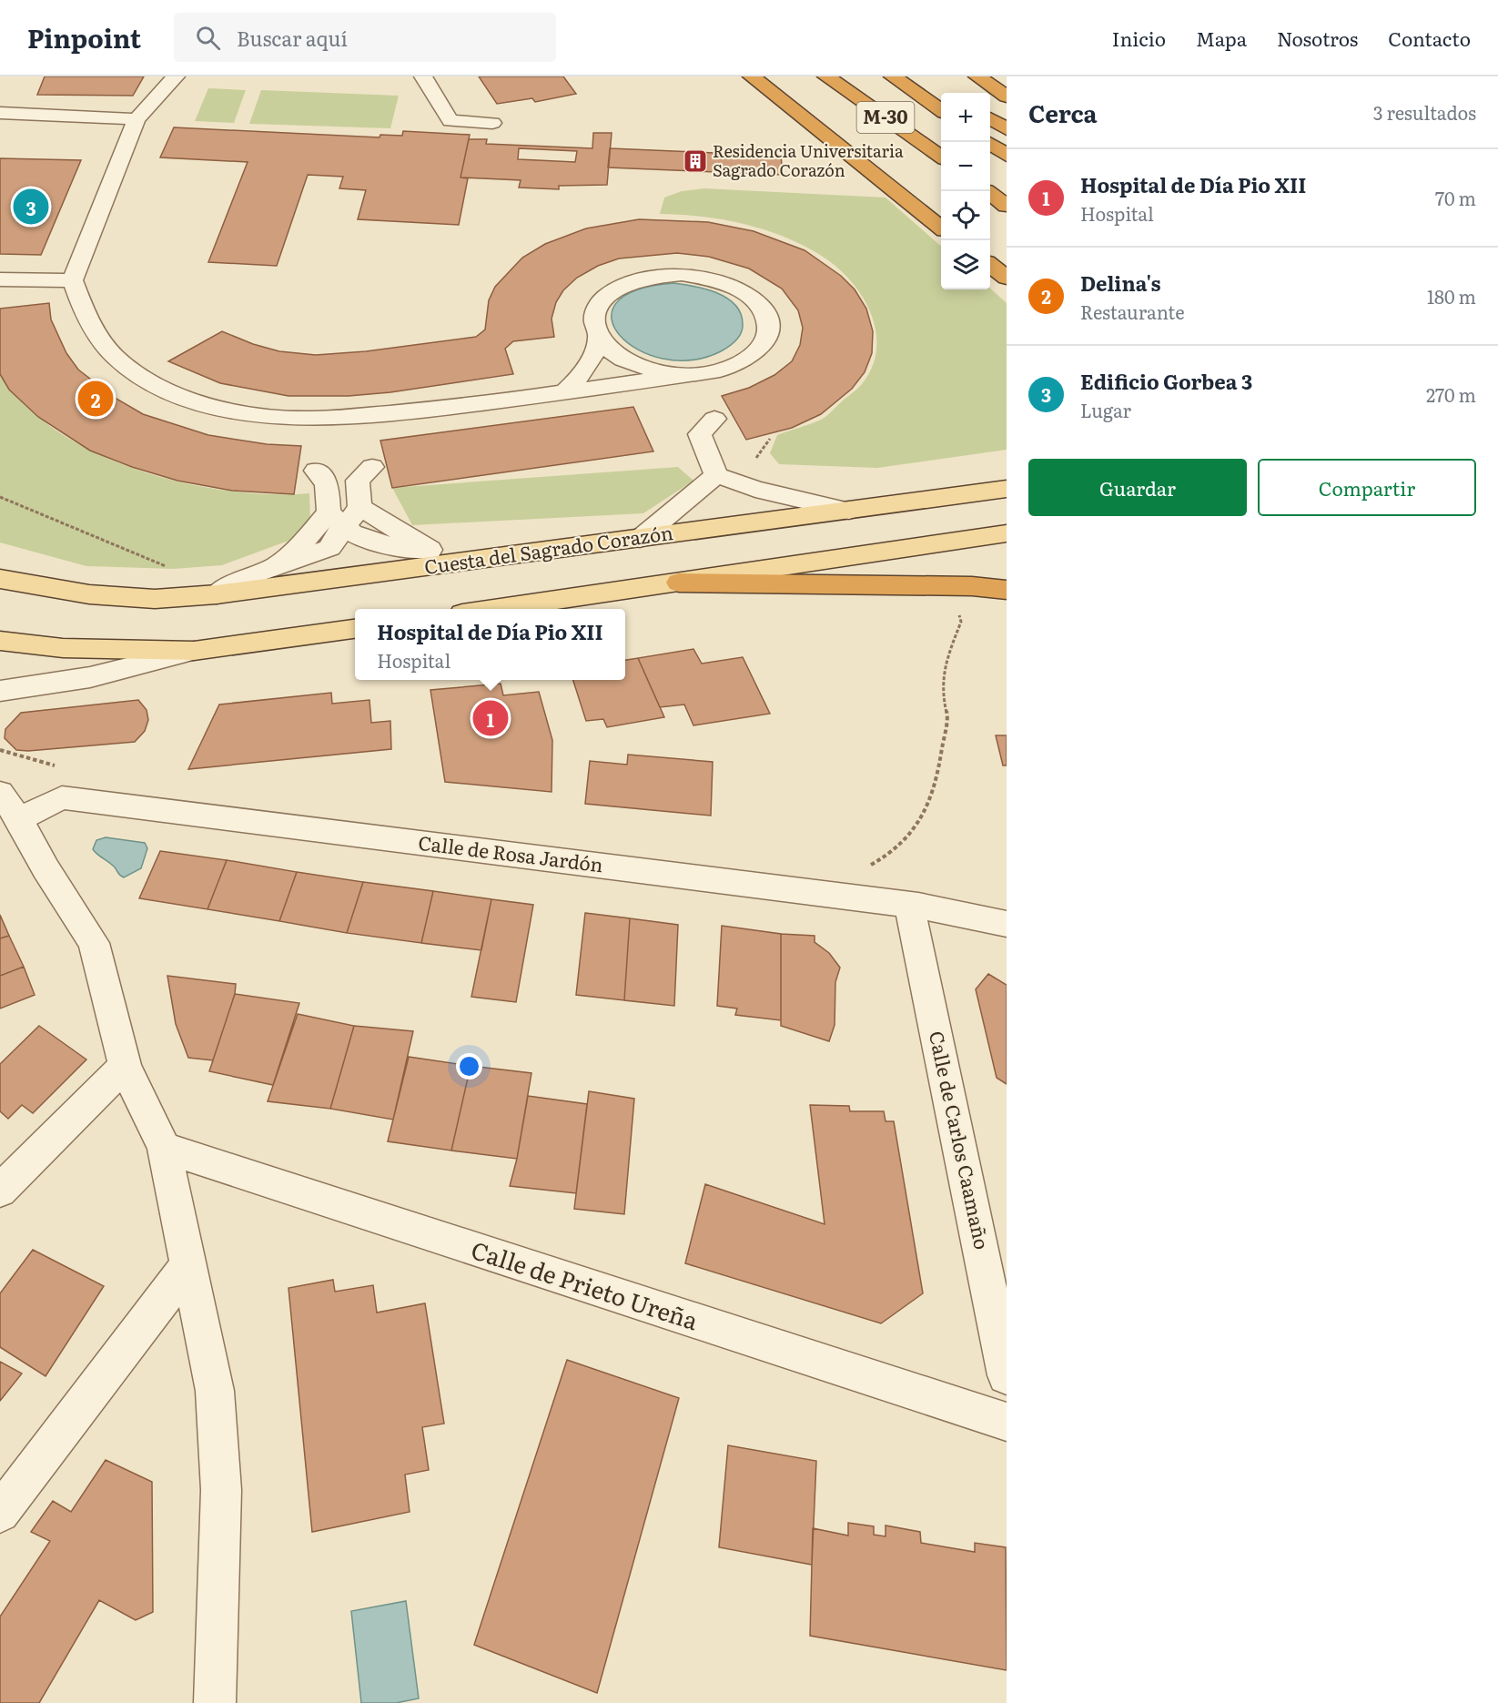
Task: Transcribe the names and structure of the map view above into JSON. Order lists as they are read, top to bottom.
{
  "streets": {
    "highway": ["M-30"],
    "main road": ["Cuesta del Sagrado Corazón"],
    "street": ["Calle de Rosa Jardón", "Calle de Carlos Caamaño", "Calle de Prieto Ureña"]
  },
  "crossings": [
    ["Calle de Rosa Jardón", "Calle de Carlos Caamaño"]
  ],
  "places": {
    "building": ["Residencia Universitaria Sagrado Corazón"]
  },
  "page": {
    "header": "Pinpoint",
    "search": "Buscar aquí",
    "nav": [
      "Inicio",
      "Mapa",
      "Nosotros",
      "Contacto"
    ],
    "heading": ["Cerca", "3 resultados"],
    "map_buttons": ["+", "−"],
    "list": [
      {
        "mark": "1",
        "name": "Hospital de Día Pio XII",
        "note": "Hospital",
        "value": "70 m"
      },
      {
        "mark": "2",
        "name": "Delina's",
        "note": "Restaurante",
        "value": "180 m"
      },
      {
        "mark": "3",
        "name": "Edificio Gorbea 3",
        "note": "Lugar",
        "value": "270 m"
      }
    ],
    "pins": ["3", "2", "1"],
    "buttons": ["Guardar", "Compartir"],
    "popup": ["Hospital de Día Pio XII", "Hospital"]
  }
}
